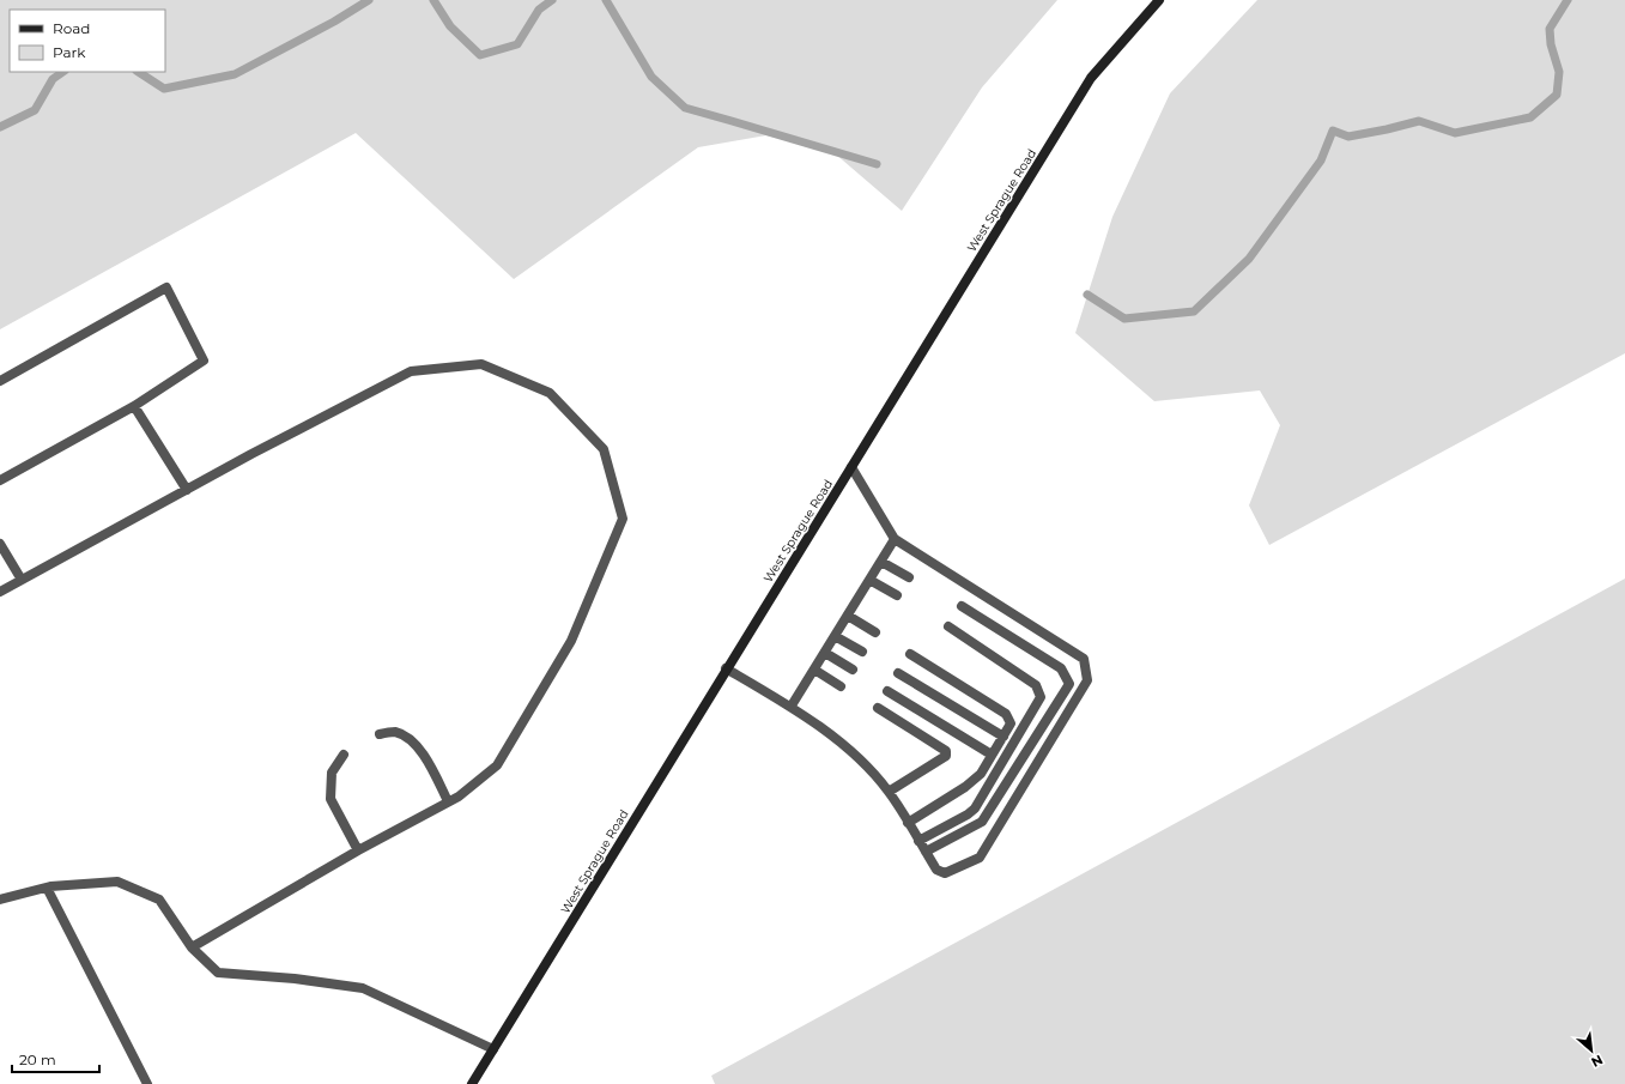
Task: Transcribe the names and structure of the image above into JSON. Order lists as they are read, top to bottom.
{
  "streets": {
    "street": ["West Sprague Road"]
  },
  "legend": ["Road", "Park"],
  "scale_bar": "20 m",
  "north": "bottom right"
}
